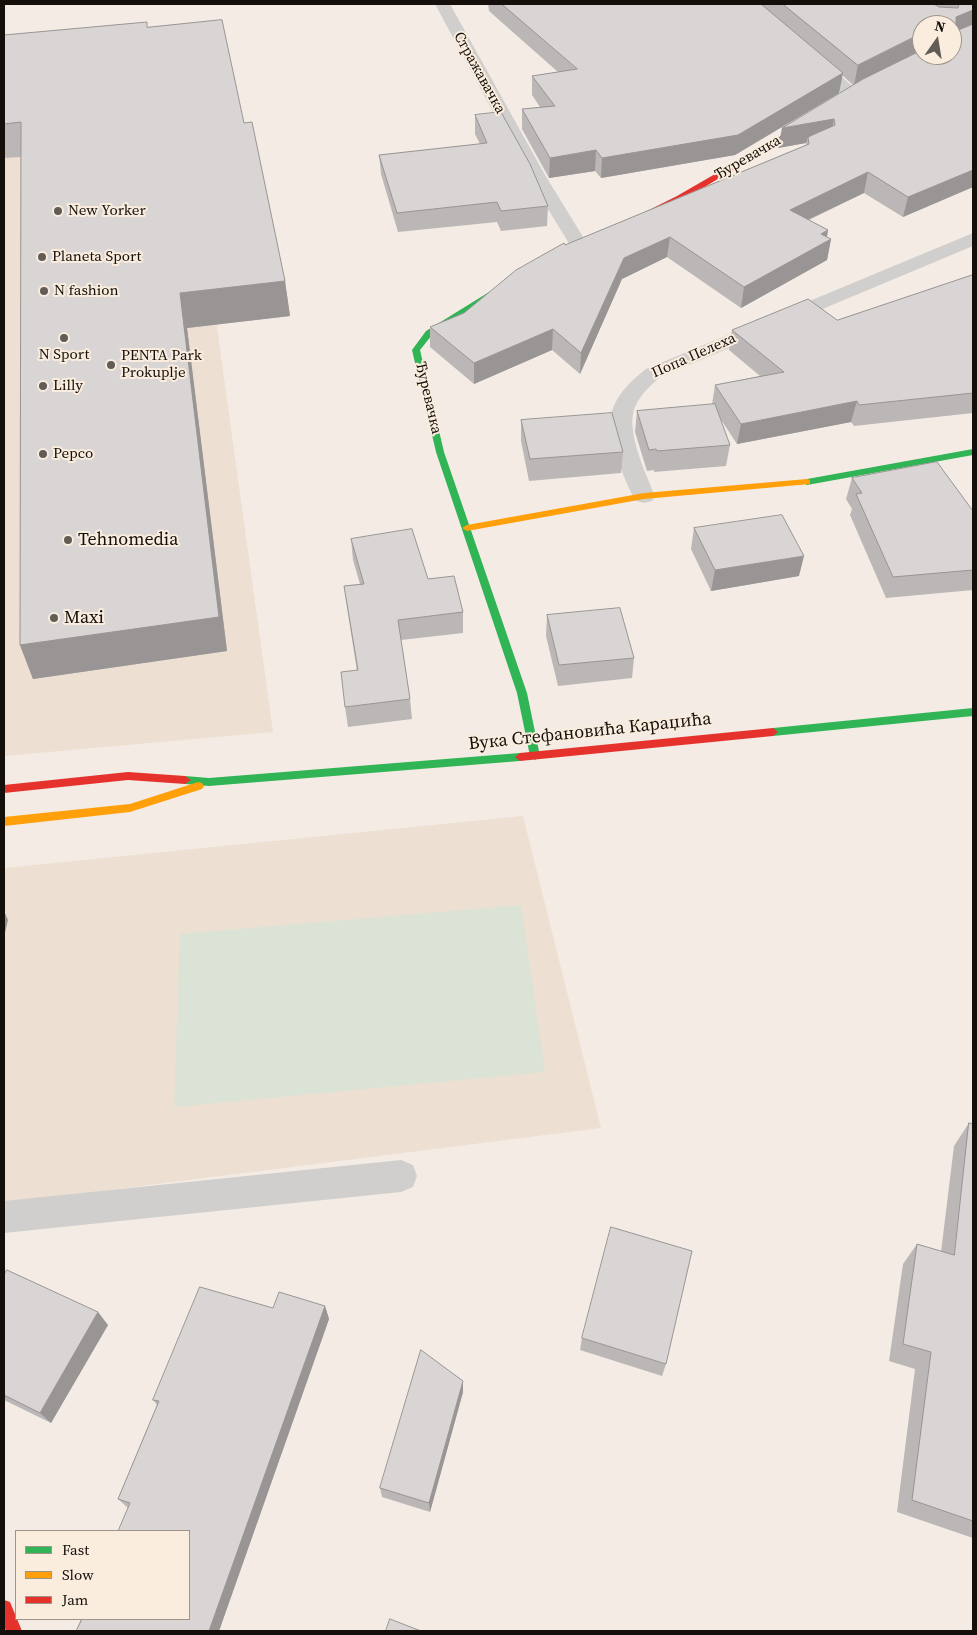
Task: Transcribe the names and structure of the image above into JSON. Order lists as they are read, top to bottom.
{
  "streets": {
    "street": [
      "Стражавачка",
      "Ђуревачка",
      "Попа Пелеха",
      "Вука Стефановића Караџића"
    ]
  },
  "crossings": [
    ["Ђуревачка", "Вука Стефановића Караџића"]
  ],
  "places": [
    "New Yorker",
    "Planeta Sport",
    "N fashion",
    "N Sport",
    "PENTA Park Prokuplje",
    "Lilly",
    "Pepco",
    "Tehnomedia",
    "Maxi"
  ],
  "legend": ["Fast", "Slow", "Jam"],
  "north": "top"
}
